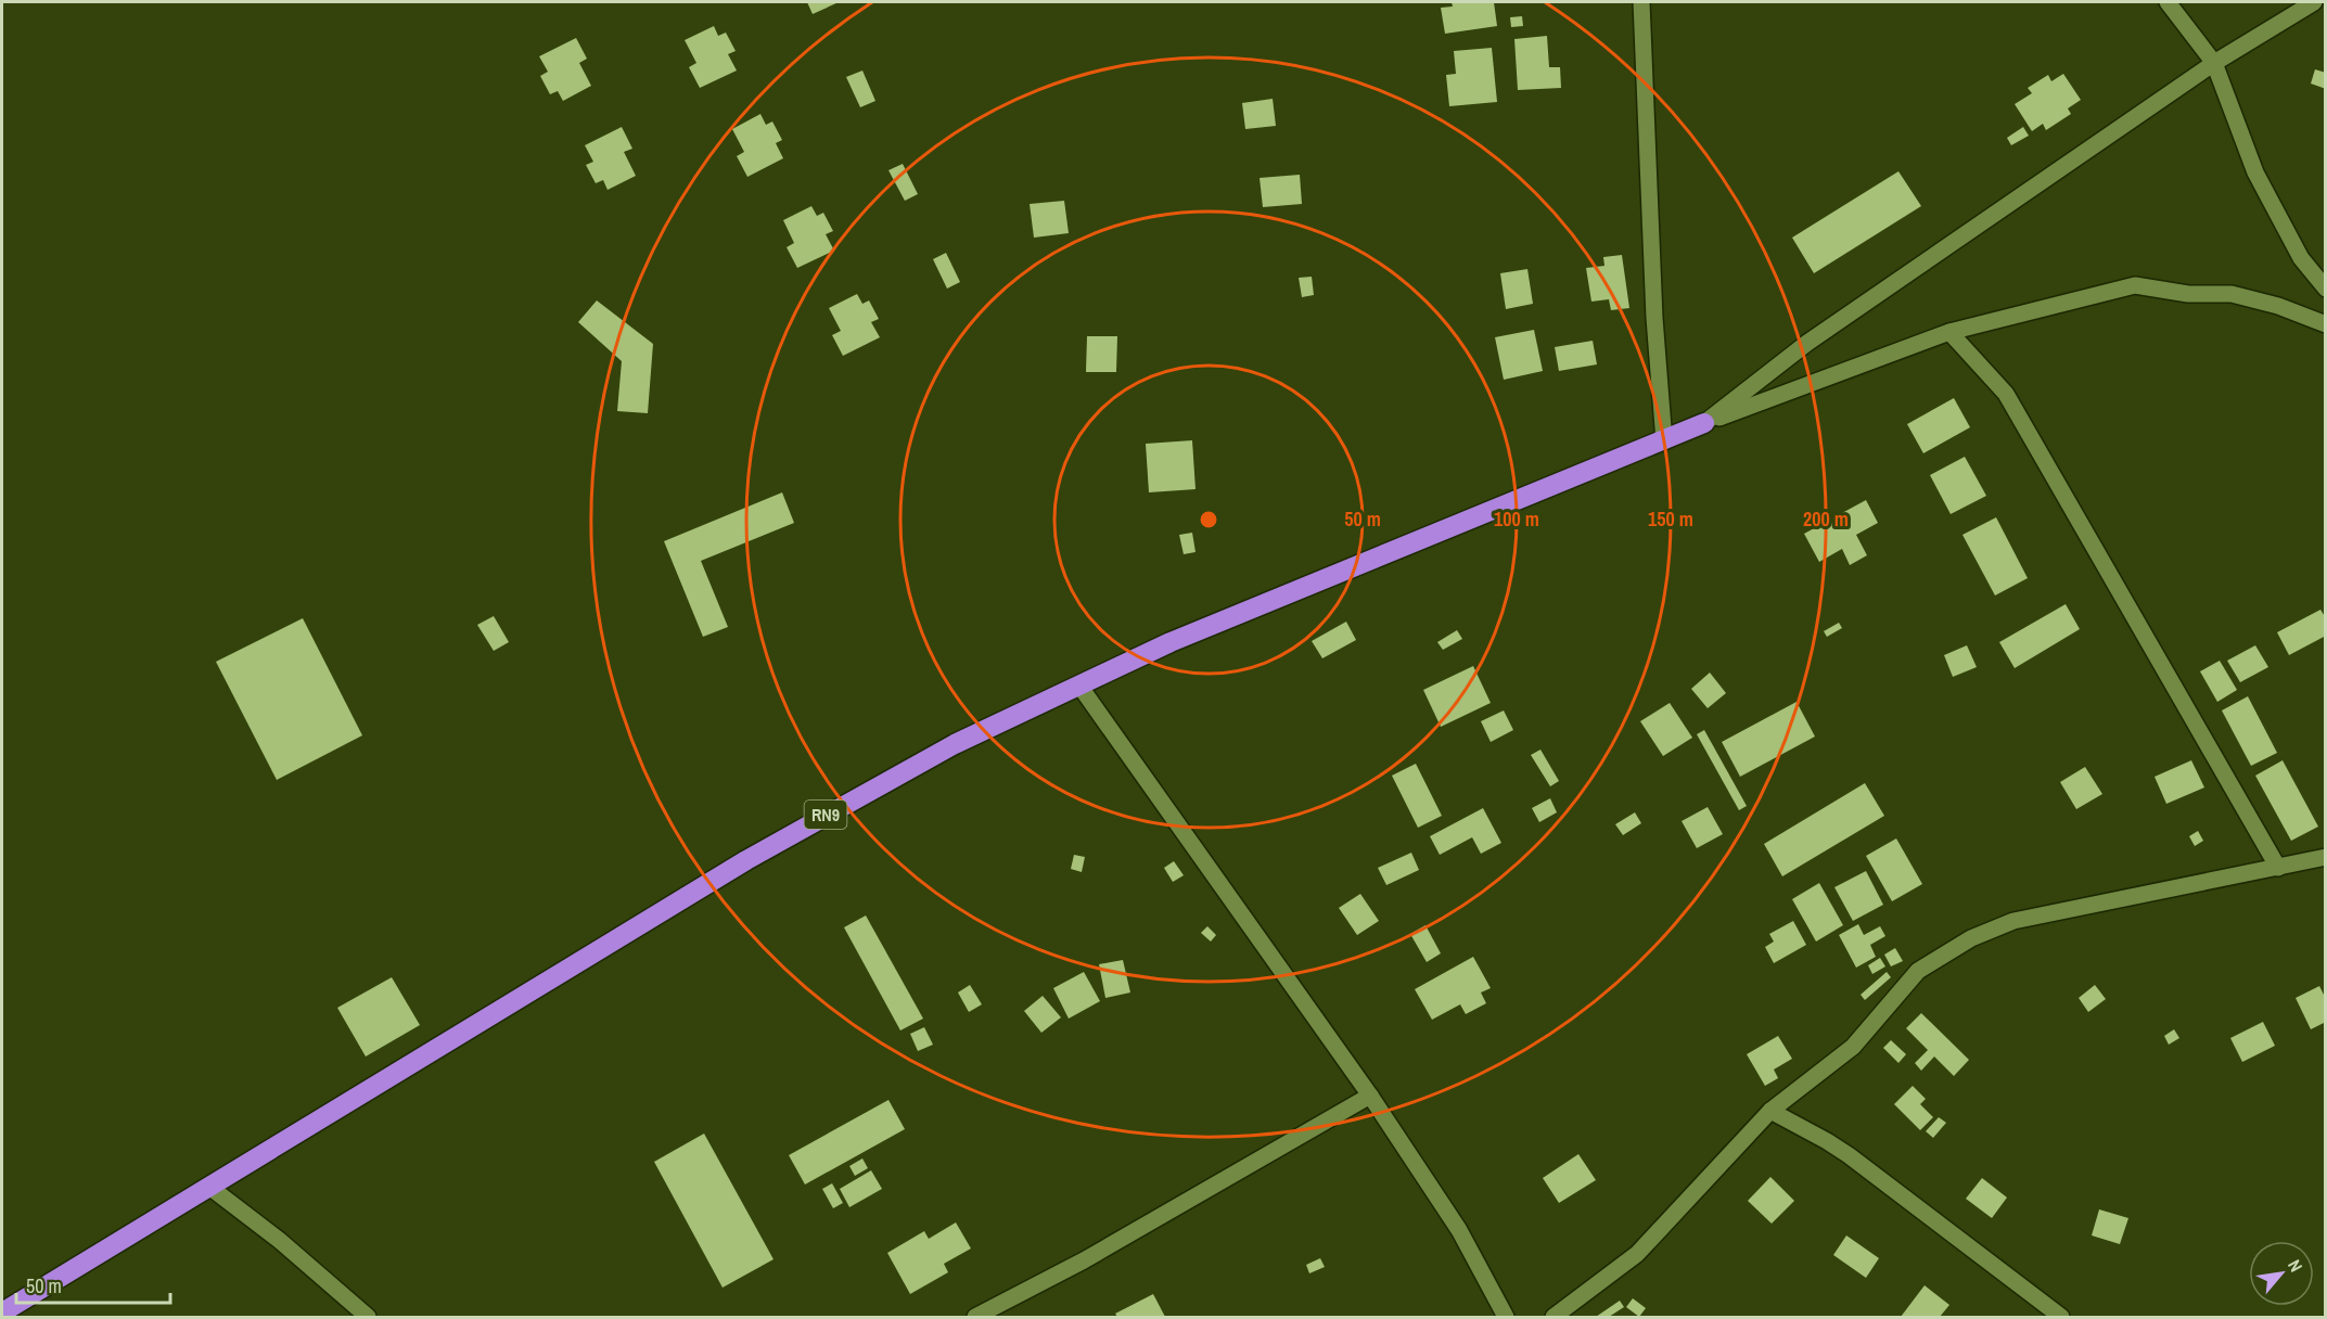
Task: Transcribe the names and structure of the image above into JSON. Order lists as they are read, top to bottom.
{
  "streets": {
    "highway": ["RN9"]
  },
  "scale_bar": "50 m",
  "north": "top right",
  "rings": [
    "50 m",
    "100 m",
    "150 m",
    "200 m"
  ]
}
